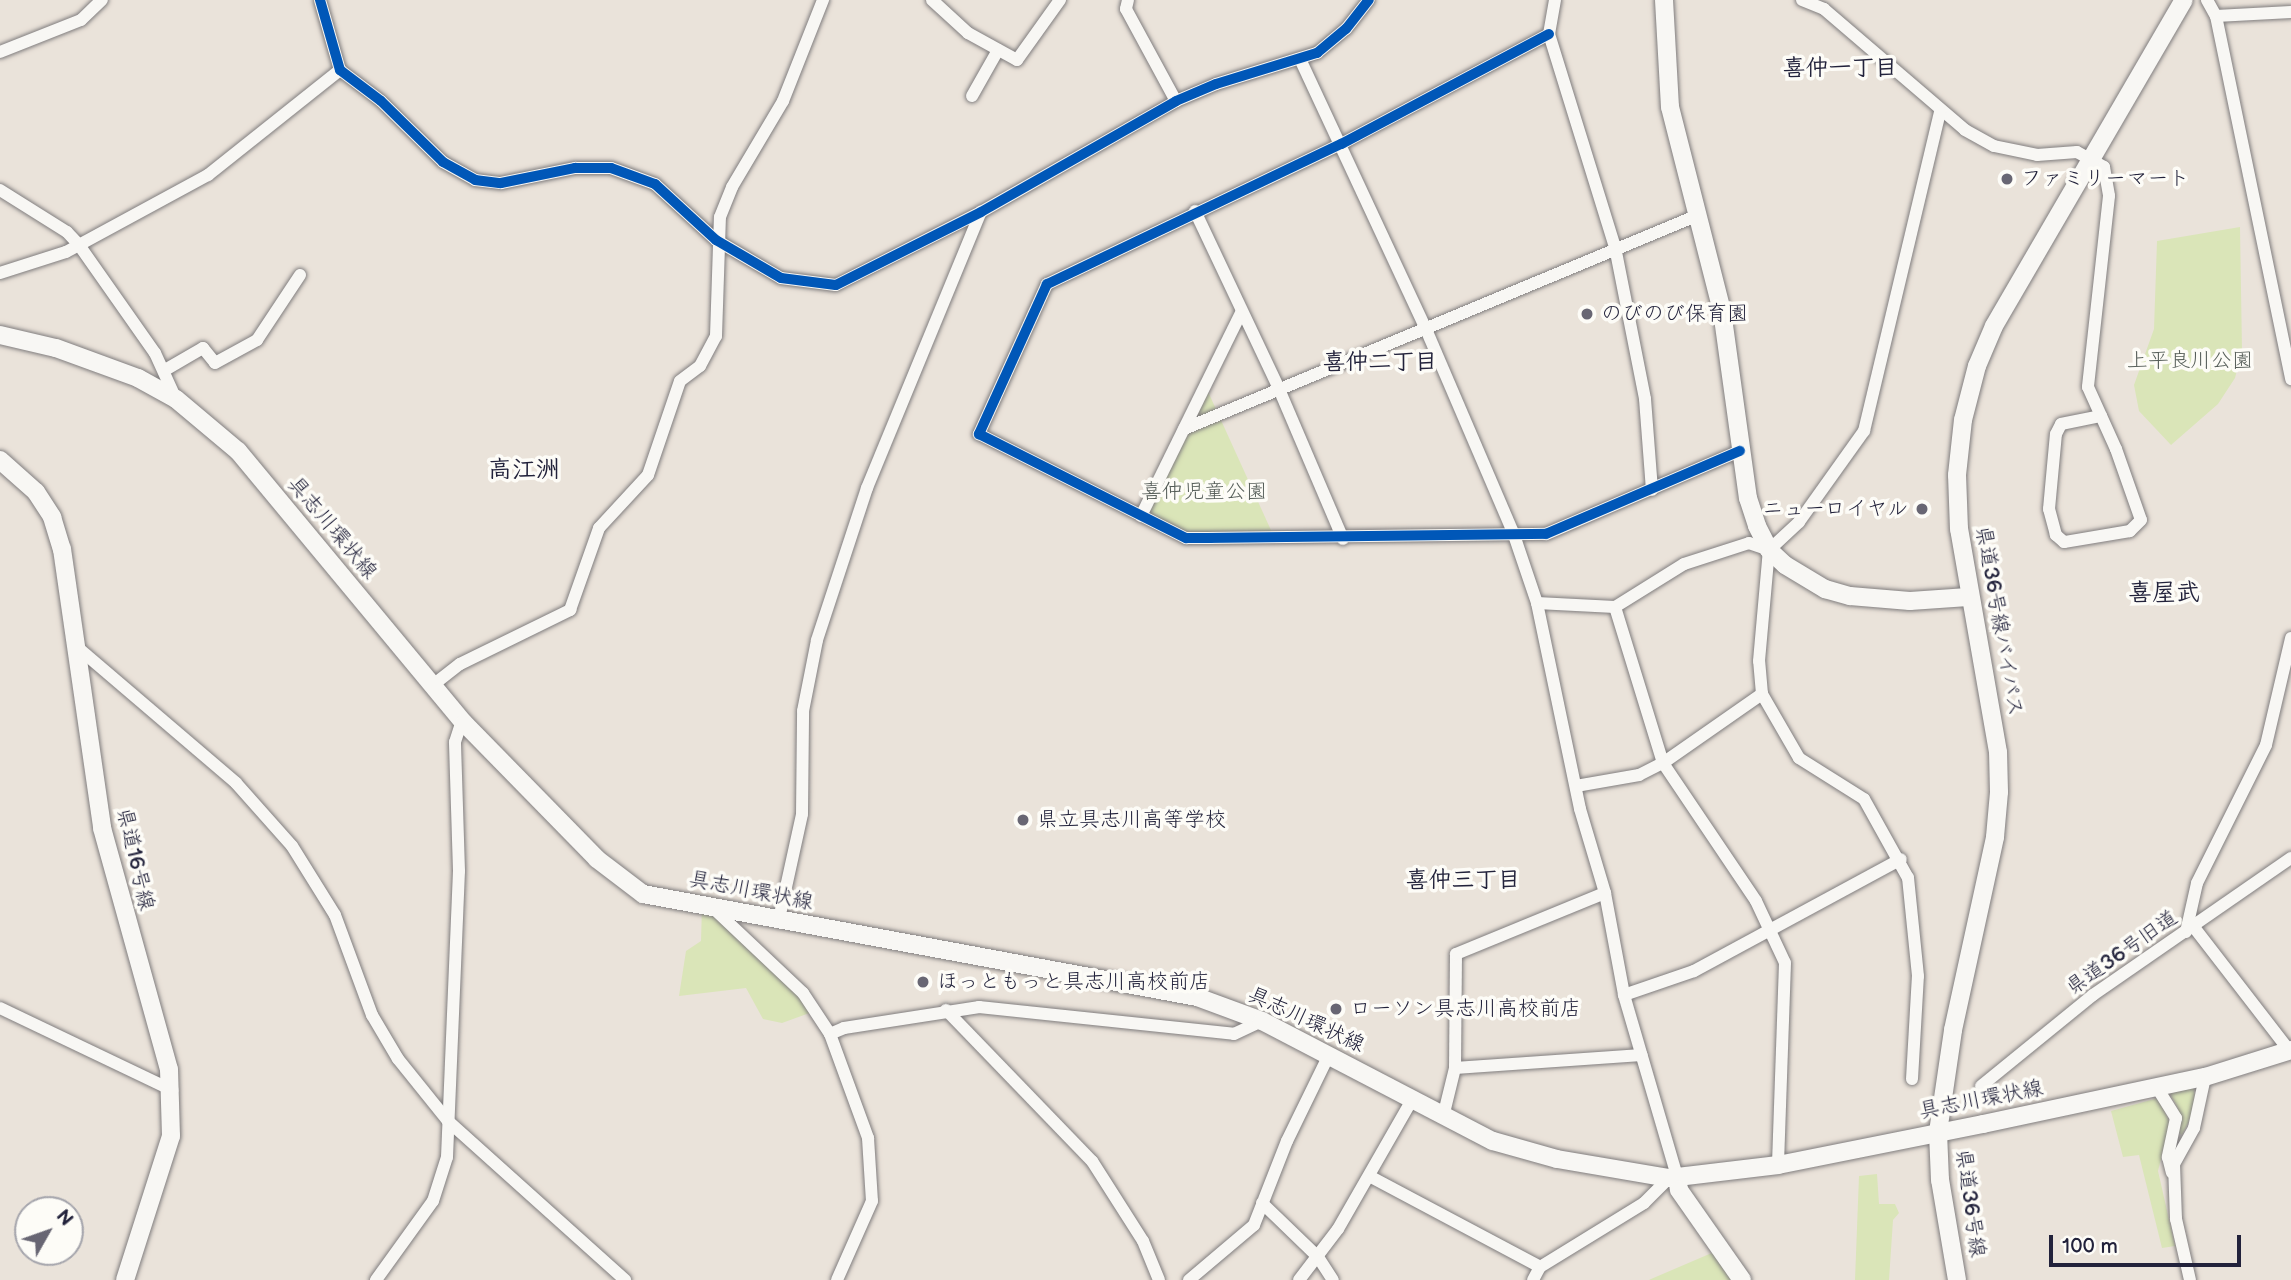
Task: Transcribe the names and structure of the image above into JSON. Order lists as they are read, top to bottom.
{
  "streets": {
    "main road": [
      "具志川環状線",
      "県道36号線バイパス",
      "県道16号線",
      "県道36号線"
    ],
    "street": ["県道36号旧道"]
  },
  "crossings": [
    ["具志川環状線", "県道36号線バイパス"],
    ["具志川環状線", "県道36号線"],
    ["県道36号線バイパス", "県道36号線"]
  ],
  "districts": [
    "喜仲一丁目",
    "喜仲二丁目",
    "高江洲",
    "喜屋武",
    "喜仲三丁目"
  ],
  "parks": ["上平良川公園", "喜仲児童公園"],
  "places": [
    "ファミリーマート",
    "のびのび保育園",
    "ニューロイヤル",
    "県立具志川高等学校",
    "ほっともっと具志川高校前店",
    "ローソン具志川高校前店"
  ],
  "scale_bar": "100 m",
  "north": "top right"
}
